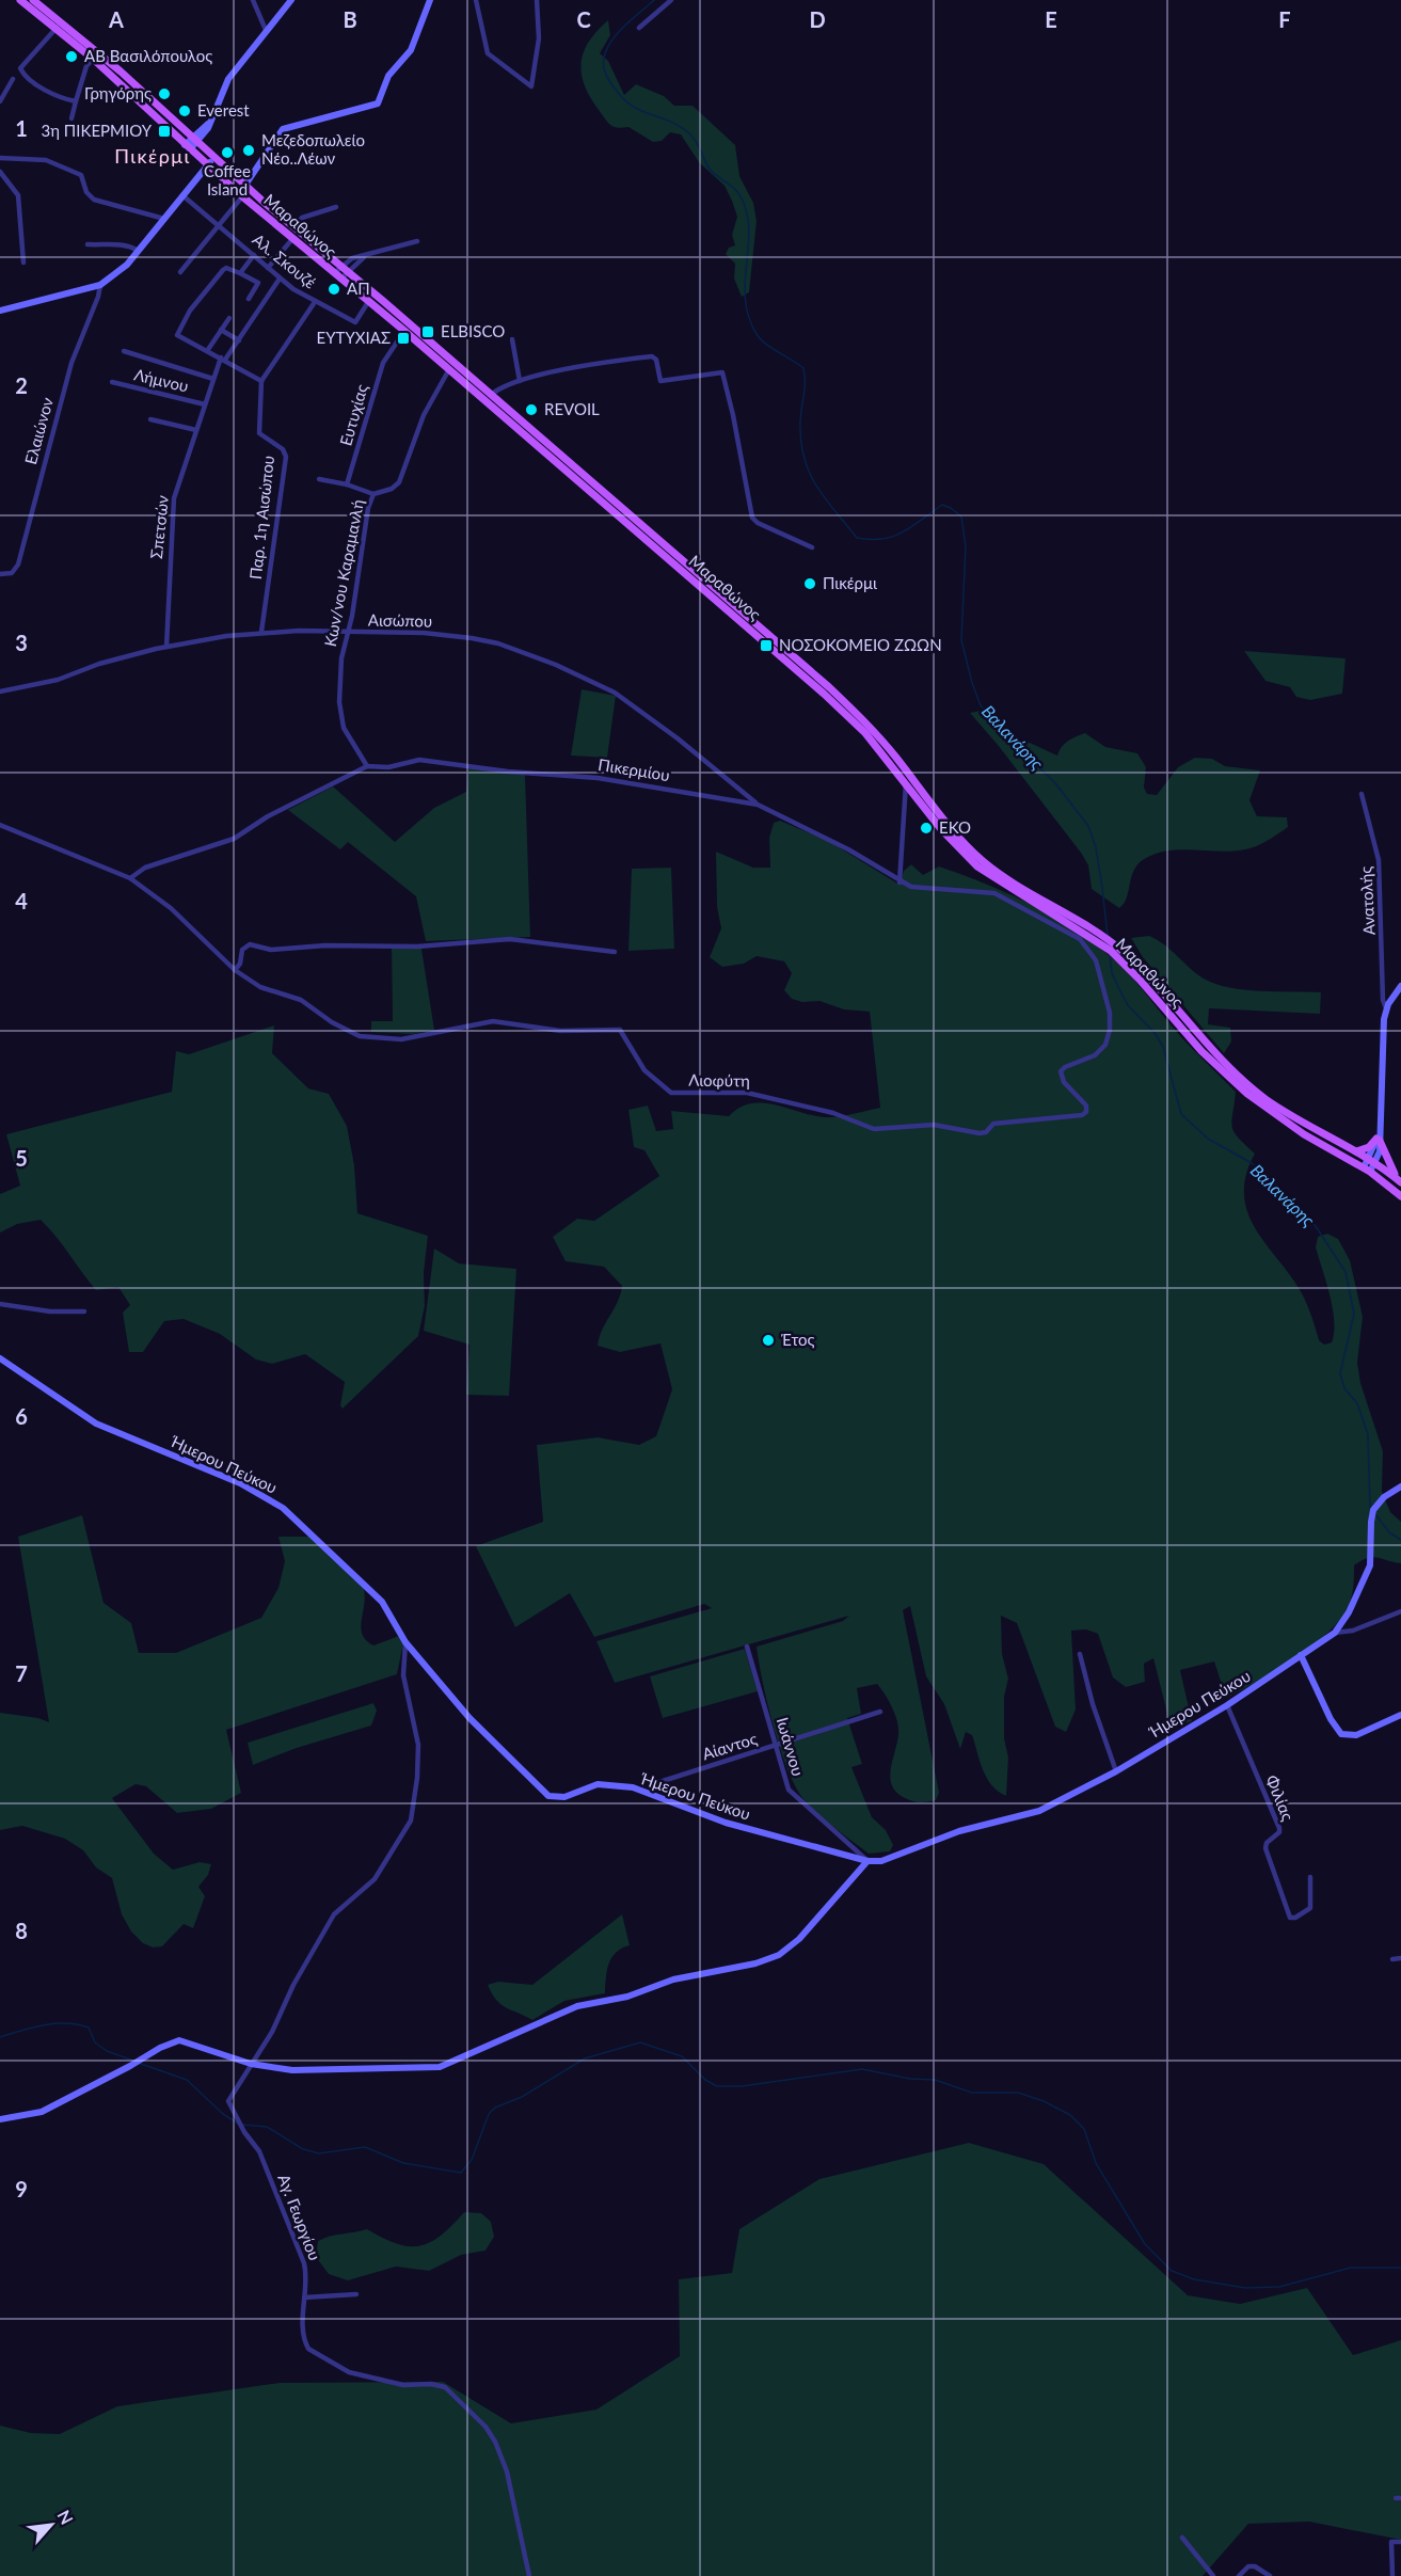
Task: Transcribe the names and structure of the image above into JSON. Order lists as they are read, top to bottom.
{
  "streets": {
    "main road": ["Μαραθώνος"],
    "street": [
      "Αλ. Σκουζέ",
      "Λήμνου",
      "Ευτυχίας",
      "Ελαιώνον",
      "Παρ. 1η Αισώπου",
      "Σπετσών",
      "Κων/νου Καραμανλή",
      "Αισώπου",
      "Πικερμίου",
      "Ανατολής",
      "Λιοφύτη",
      "Ήμερου Πεύκου",
      "Αίαντος",
      "Ιωάννου",
      "Φιλίας",
      "Αγ. Γεωργίου"
    ]
  },
  "crossings": [
    ["Μαραθώνος", "Αλ. Σκουζέ"],
    ["Μαραθώνος", "Ευτυχίας"],
    ["Μαραθώνος", "Κων/νου Καραμανλή"],
    ["Αλ. Σκουζέ", "Σπετσών"],
    ["Λήμνου", "Σπετσών"],
    ["Παρ. 1η Αισώπου", "Αισώπου"],
    ["Σπετσών", "Αισώπου"],
    ["Κων/νου Καραμανλή", "Αισώπου"],
    ["Κων/νου Καραμανλή", "Πικερμίου"],
    ["Αισώπου", "Πικερμίου"],
    ["Πικερμίου", "Λιοφύτη"],
    ["Ήμερου Πεύκου", "Ιωάννου"],
    ["Ήμερου Πεύκου", "Φιλίας"],
    ["Αίαντος", "Ιωάννου"]
  ],
  "districts": ["Πικέρμι"],
  "water": ["Βαλανάρης"],
  "places": {
    "other": [
      "ΑΒ Βασιλόπουλος",
      "Γρηγόρης",
      "Everest",
      "Μεζεδοπωλείο Νέο..Λέων",
      "Coffee Island",
      "ΑΠ",
      "REVOIL",
      "Πικέρμι",
      "EKO",
      "Έτος"
    ],
    "transit": [
      "3η ΠΙΚΕΡΜΙΟΥ",
      "ELBISCO",
      "ΕΥΤΥΧΙΑΣ",
      "ΝΟΣΟΚΟΜΕΙΟ ΖΩΩΝ"
    ]
  },
  "north": "top right",
  "grid": {
    "columns": [
      "A",
      "B",
      "C",
      "D",
      "E",
      "F"
    ],
    "rows": [
      "1",
      "2",
      "3",
      "4",
      "5",
      "6",
      "7",
      "8",
      "9"
    ]
  }
}
